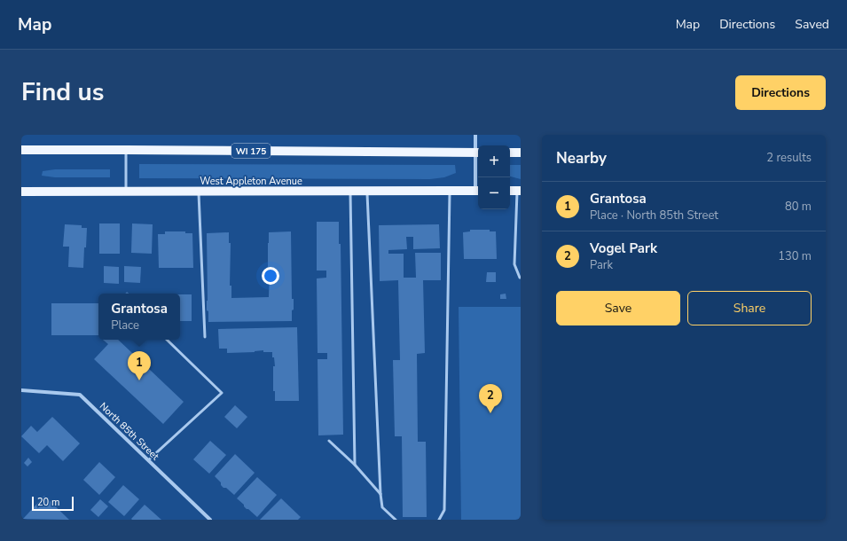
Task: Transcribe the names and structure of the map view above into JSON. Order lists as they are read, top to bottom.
{
  "streets": {
    "main road": ["WI 175", "West Appleton Avenue"],
    "street": ["North 85th Street"]
  },
  "scale_bar": "20 m",
  "page": {
    "header": "Map",
    "nav": ["Map", "Directions", "Saved"],
    "title": "Find us",
    "buttons": [
      "Directions",
      ["Save", "Share"]
    ],
    "heading": ["Nearby", "2 results"],
    "map_buttons": ["+", "−"],
    "list": [
      {
        "mark": "1",
        "name": "Grantosa",
        "note": "Place · North 85th Street",
        "value": "80 m"
      },
      {
        "mark": "2",
        "name": "Vogel Park",
        "note": "Park",
        "value": "130 m"
      }
    ],
    "popup": ["Grantosa", "Place"],
    "pins": ["1", "2"],
    "scale": "20 m"
  }
}
